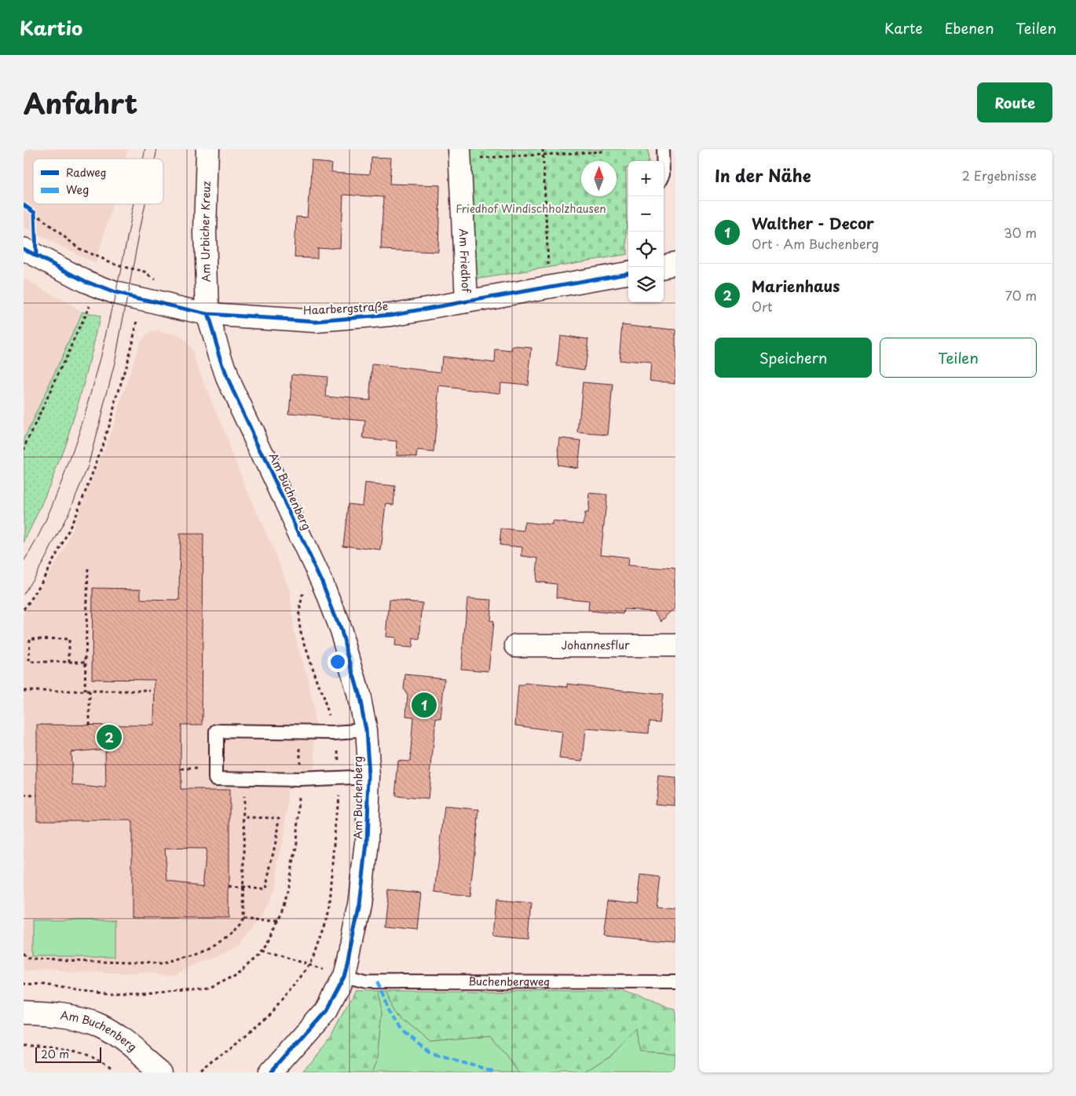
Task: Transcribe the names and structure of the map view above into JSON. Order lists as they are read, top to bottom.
{
  "streets": {
    "street": [
      "Am Urbicher Kreuz",
      "Am Friedhof",
      "Haarbergstraße",
      "Am Buchenberg",
      "Johannesflur"
    ],
    "lane": ["Buchenbergweg"]
  },
  "crossings": [
    ["Am Urbicher Kreuz", "Haarbergstraße"],
    ["Am Urbicher Kreuz", "Am Buchenberg"],
    ["Am Friedhof", "Haarbergstraße"],
    ["Haarbergstraße", "Am Buchenberg"],
    ["Am Buchenberg", "Buchenbergweg"]
  ],
  "parks": ["Friedhof Windischholzhausen"],
  "legend": ["Radweg", "Weg"],
  "scale_bar": "20 m",
  "north": "top",
  "page": {
    "header": "Kartio",
    "nav": ["Karte", "Ebenen", "Teilen"],
    "title": "Anfahrt",
    "buttons": [
      "Route",
      ["Speichern", "Teilen"]
    ],
    "heading": ["In der Nähe", "2 Ergebnisse"],
    "map_buttons": ["+", "−"],
    "list": [
      {
        "mark": "1",
        "name": "Walther - Decor",
        "note": "Ort · Am Buchenberg",
        "value": "30 m"
      },
      {
        "mark": "2",
        "name": "Marienhaus",
        "note": "Ort",
        "value": "70 m"
      }
    ],
    "pins": ["1", "2"],
    "scale": "20 m"
  }
}
